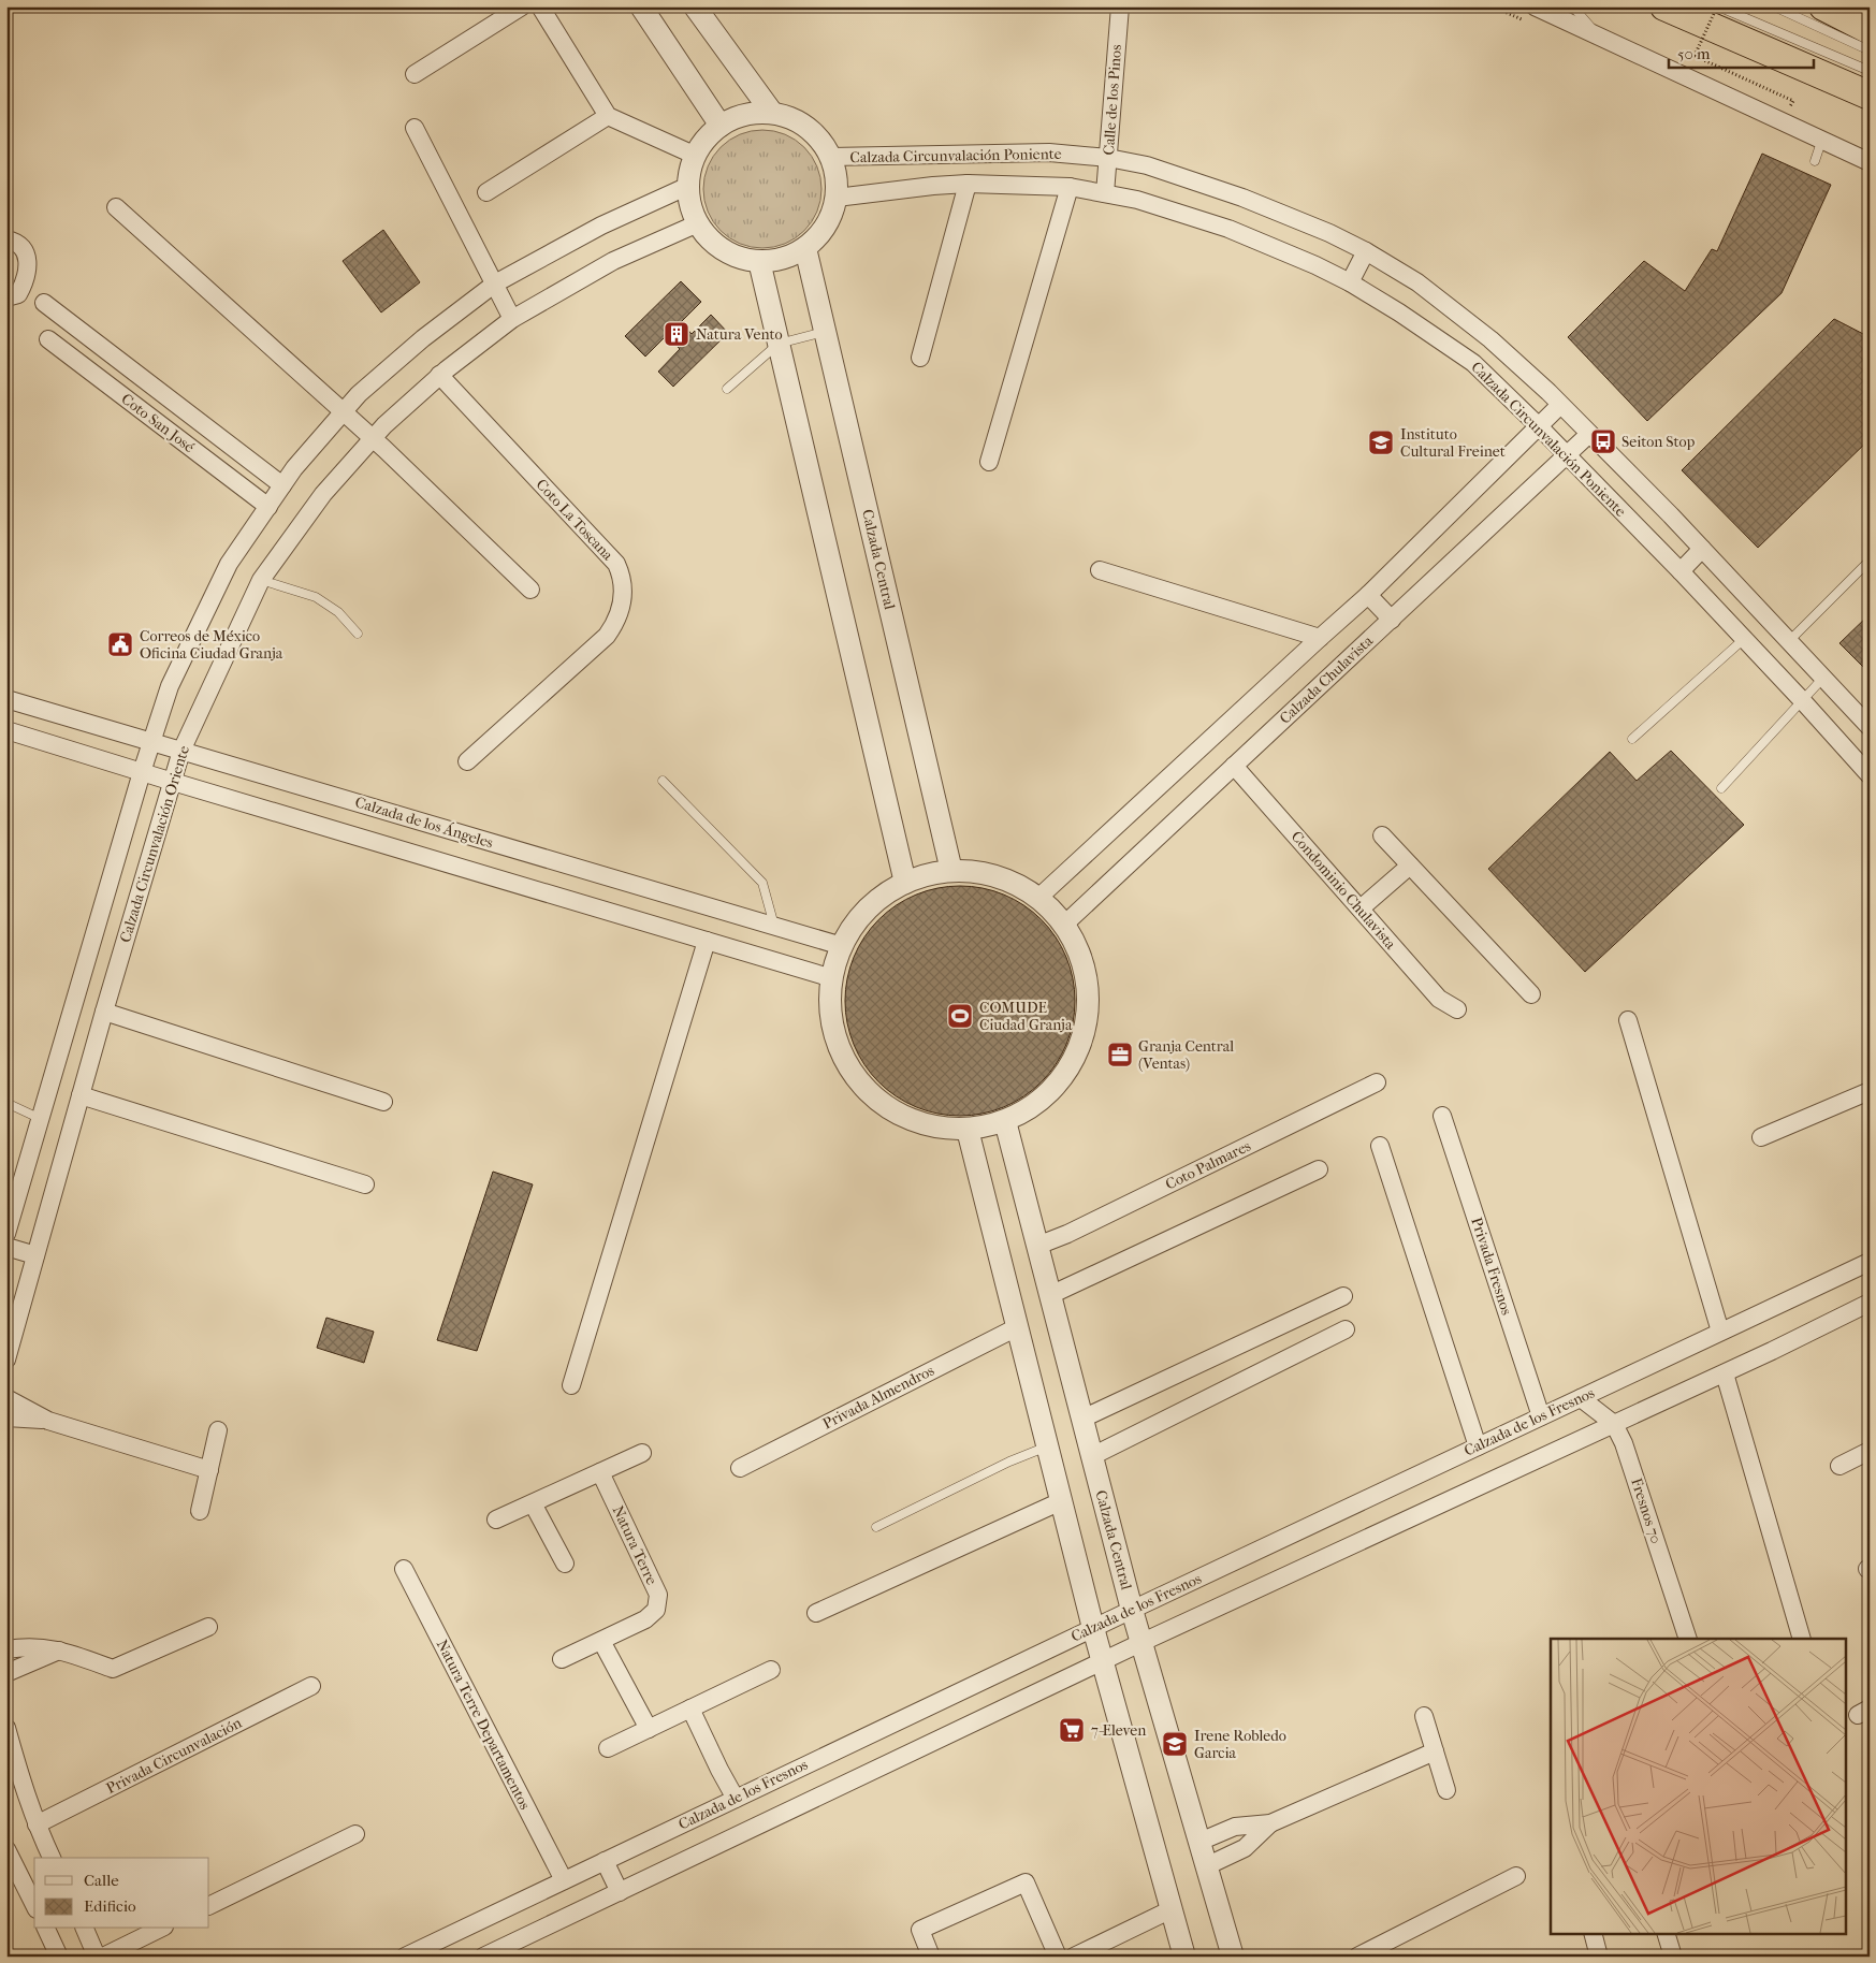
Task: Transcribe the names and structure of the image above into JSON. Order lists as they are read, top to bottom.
{
  "streets": {
    "street": [
      "Calle de los Pinos",
      "Calzada Circunvalación Poniente",
      "Coto San José",
      "Coto La Toscana",
      "Calzada Central",
      "Calzada Chulavista",
      "Calzada de los Ángeles",
      "Calzada Circunvalación Oriente",
      "Condominio Chulavista",
      "Coto Palmares",
      "Privada Fresnos",
      "Privada Almendros",
      "Calzada de los Fresnos",
      "Fresnos 70",
      "Natura Terre",
      "Natura Terre Departamentos",
      "Privada Circunvalación"
    ]
  },
  "crossings": [
    ["Calle de los Pinos", "Calzada Circunvalación Poniente"],
    ["Calzada Circunvalación Poniente", "Calzada Central"],
    ["Calzada Circunvalación Poniente", "Calzada Chulavista"],
    ["Calzada Circunvalación Poniente", "Calzada Circunvalación Oriente"],
    ["Coto La Toscana", "Calzada Circunvalación Oriente"],
    ["Calzada Central", "Calzada Circunvalación Oriente"],
    ["Calzada Central", "Coto Palmares"],
    ["Calzada Central", "Calzada de los Fresnos"],
    ["Calzada Chulavista", "Condominio Chulavista"],
    ["Calzada de los Ángeles", "Calzada Circunvalación Oriente"],
    ["Privada Fresnos", "Calzada de los Fresnos"],
    ["Calzada de los Fresnos", "Fresnos 70"],
    ["Calzada de los Fresnos", "Natura Terre Departamentos"]
  ],
  "places": {
    "building": ["Natura Vento"],
    "bus stop": ["Seiton Stop"],
    "school or university": ["Instituto Cultural Freinet", "Irene Robledo Garcia"],
    "public building": ["Correos de México Oficina Ciudad Granja"],
    "sports": ["COMUDE Ciudad Granja"],
    "office": ["Granja Central (Ventas)"],
    "supermarket": ["7-Eleven"]
  },
  "legend": ["Calle", "Edificio"],
  "scale_bar": "50 m"
}
